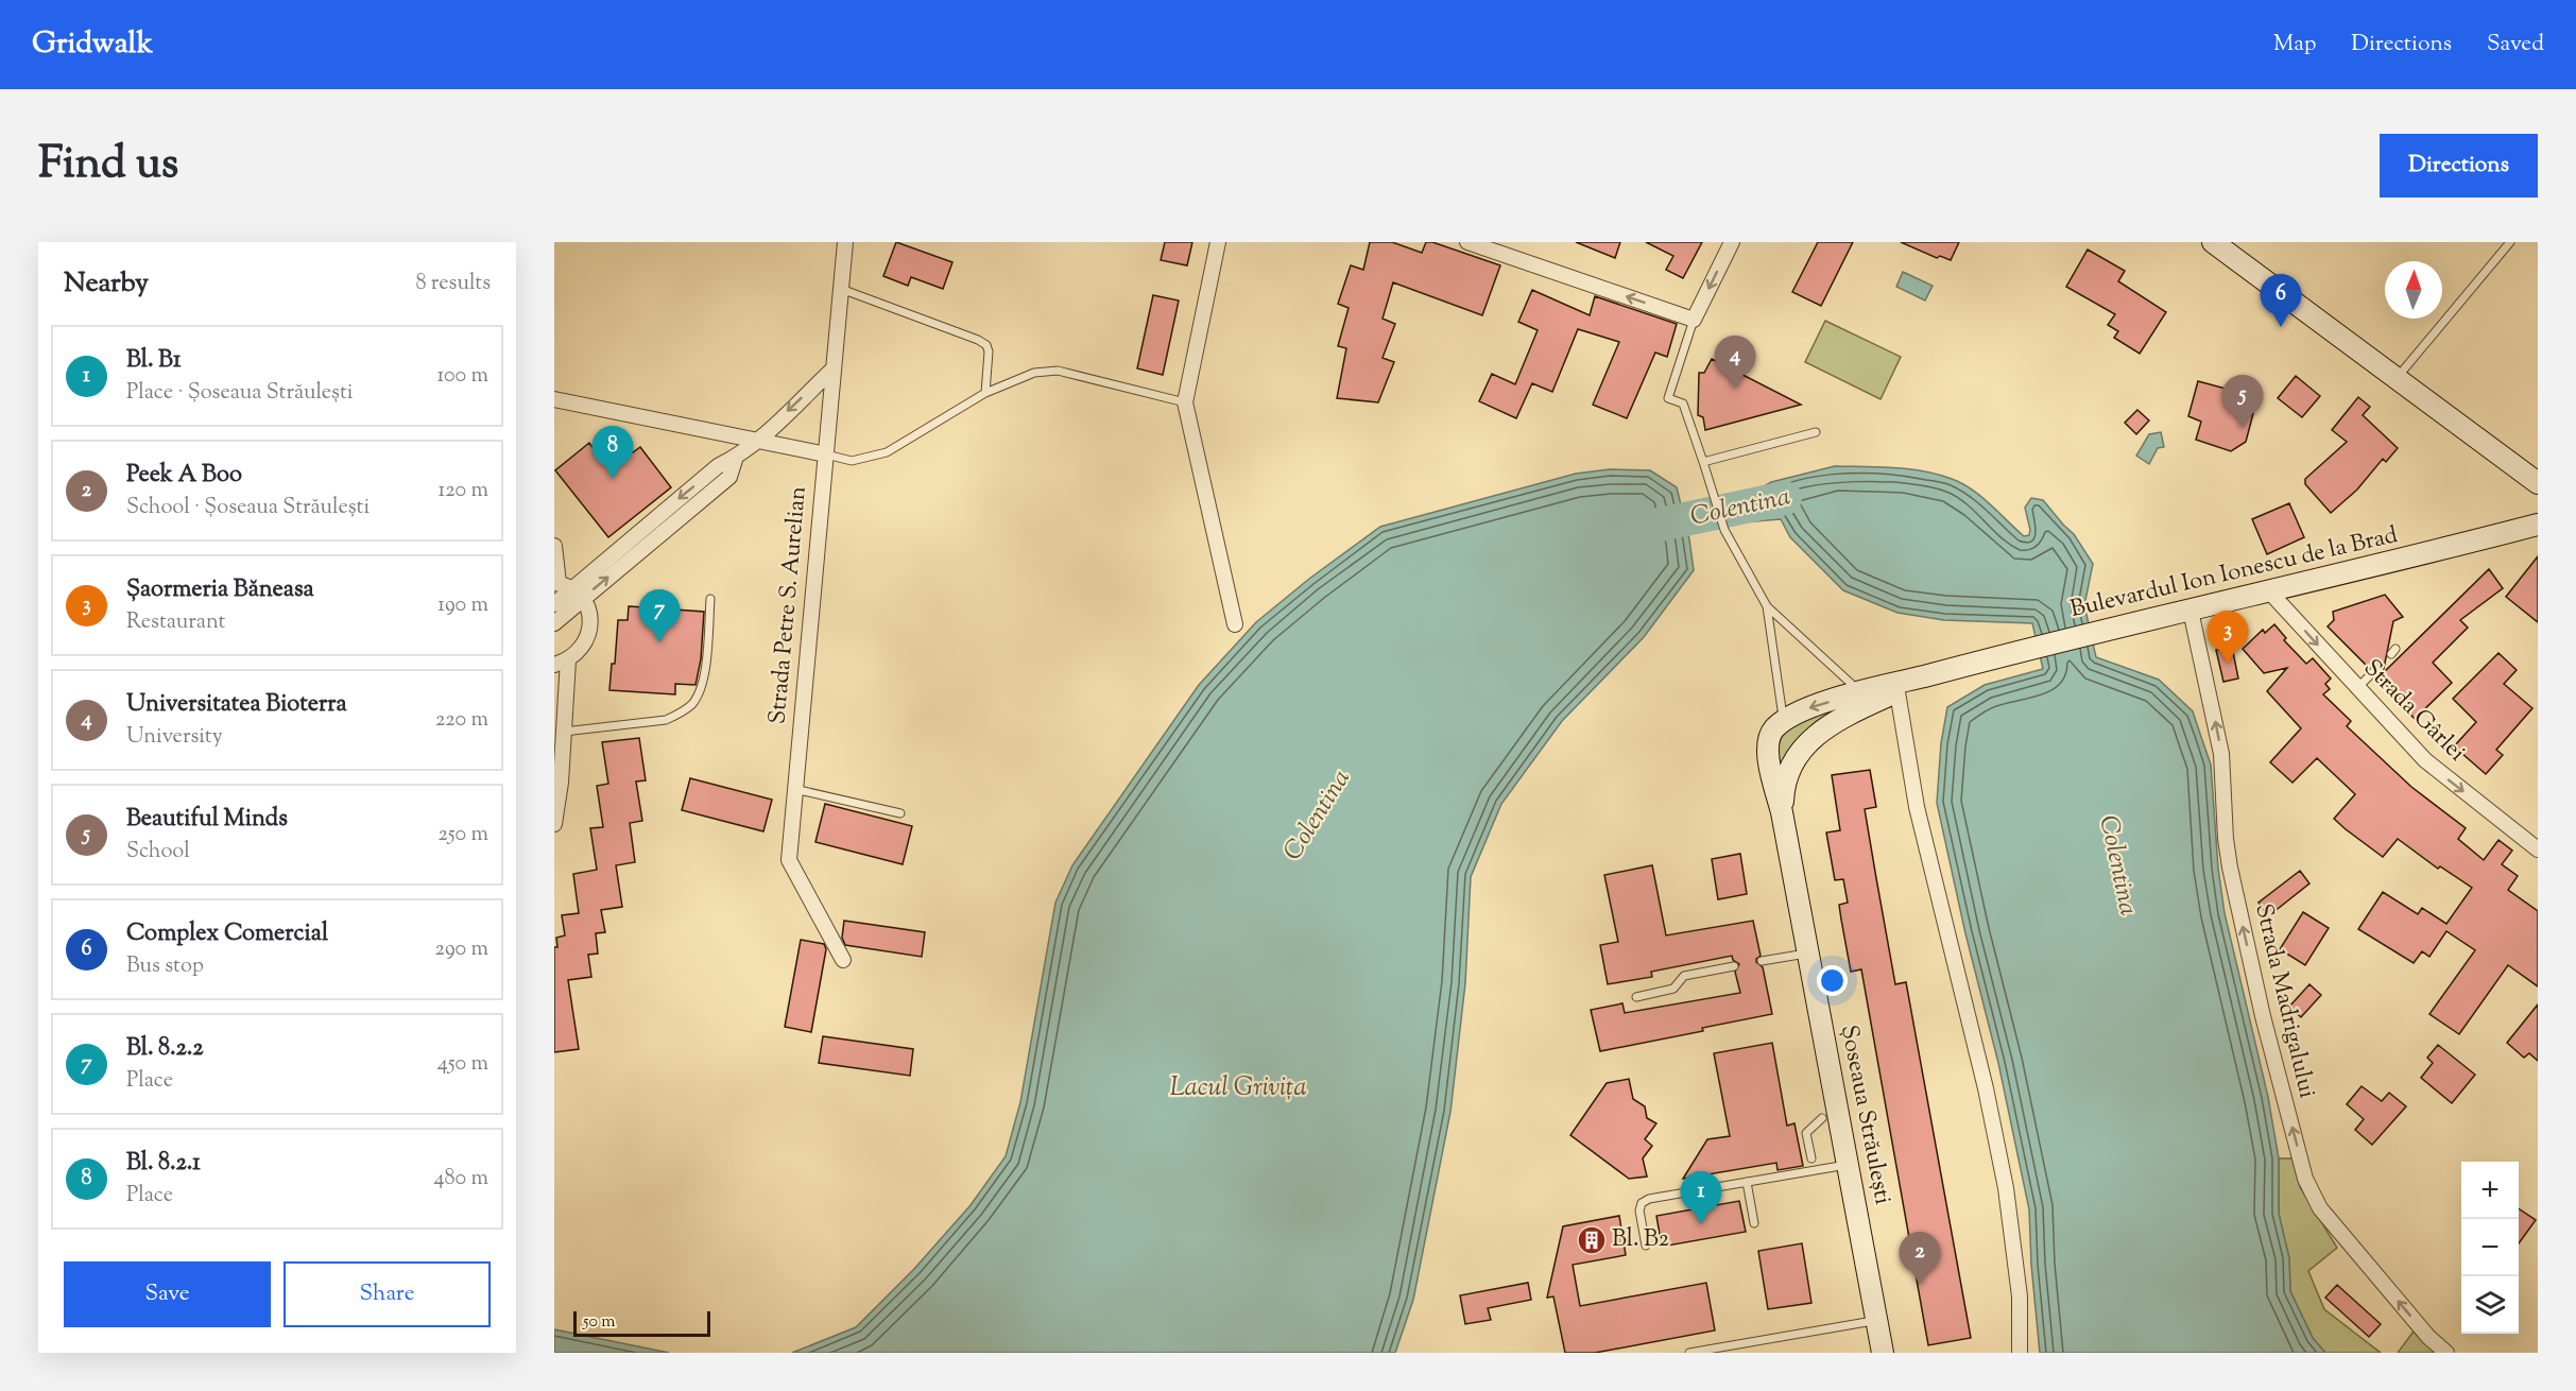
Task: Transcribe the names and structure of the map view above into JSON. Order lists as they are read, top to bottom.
{
  "streets": {
    "street": [
      "Bulevardul Ion Ionescu de la Brad",
      "Strada Petre S. Aurelian",
      "Strada Gârlei",
      "Strada Madrigalului",
      "Șoseaua Străulești"
    ]
  },
  "crossings": [
    ["Bulevardul Ion Ionescu de la Brad", "Strada Gârlei"],
    ["Bulevardul Ion Ionescu de la Brad", "Strada Madrigalului"],
    ["Bulevardul Ion Ionescu de la Brad", "Șoseaua Străulești"]
  ],
  "one_way": ["Strada Gârlei", "Strada Madrigalului"],
  "water": ["Colentina", "Lacul Grivița"],
  "places": {
    "building": ["Bl. B2"]
  },
  "scale_bar": "50 m",
  "north": "top",
  "page": {
    "header": "Gridwalk",
    "nav": ["Map", "Directions", "Saved"],
    "title": "Find us",
    "buttons": [
      "Directions",
      ["Save", "Share"]
    ],
    "heading": ["Nearby", "8 results"],
    "pins": [
      "6",
      "4",
      "5",
      "8",
      "7",
      "3",
      "1",
      "2"
    ],
    "list": [
      {
        "mark": "1",
        "name": "Bl. B1",
        "note": "Place · Șoseaua Străulești",
        "value": "100 m"
      },
      {
        "mark": "2",
        "name": "Peek A Boo",
        "note": "School · Șoseaua Străulești",
        "value": "120 m"
      },
      {
        "mark": "3",
        "name": "Șaormeria Băneasa",
        "note": "Restaurant",
        "value": "190 m"
      },
      {
        "mark": "4",
        "name": "Universitatea Bioterra",
        "note": "University",
        "value": "220 m"
      },
      {
        "mark": "5",
        "name": "Beautiful Minds",
        "note": "School",
        "value": "250 m"
      },
      {
        "mark": "6",
        "name": "Complex Comercial",
        "note": "Bus stop",
        "value": "290 m"
      },
      {
        "mark": "7",
        "name": "Bl. 8.2.2",
        "note": "Place",
        "value": "450 m"
      },
      {
        "mark": "8",
        "name": "Bl. 8.2.1",
        "note": "Place",
        "value": "480 m"
      }
    ],
    "map_buttons": ["+", "−"],
    "scale": "50 m"
  }
}
